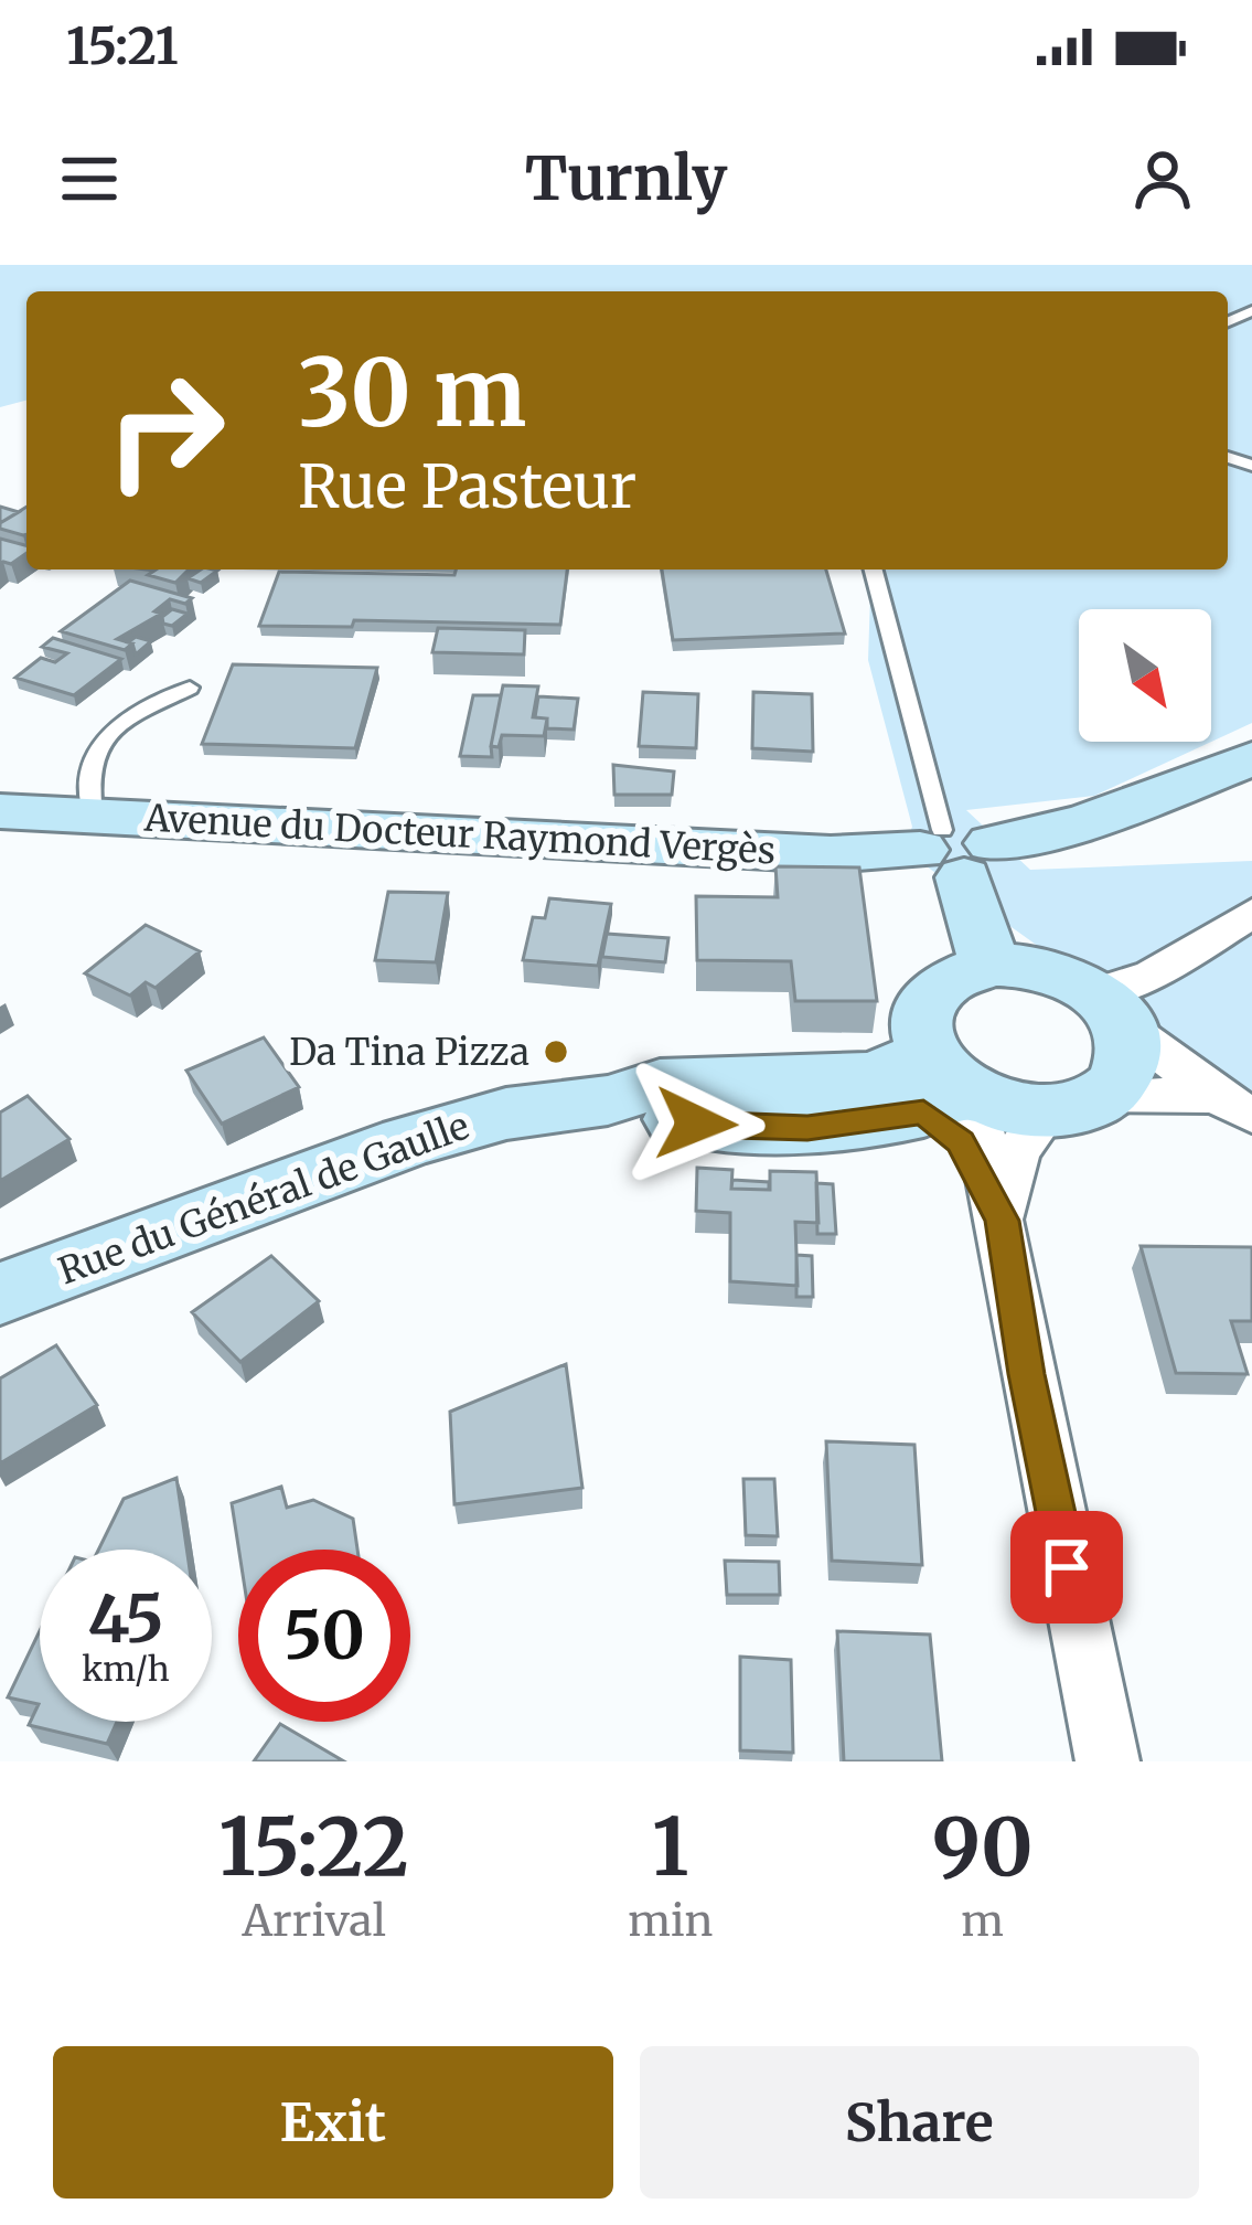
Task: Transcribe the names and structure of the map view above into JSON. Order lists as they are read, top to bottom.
{
  "streets": {
    "main road": ["Avenue du Docteur Raymond Vergès", "Rue du Général de Gaulle"]
  },
  "places": ["Da Tina Pizza"],
  "north": "bottom right",
  "page": {
    "status": "15:21",
    "header": "Turnly",
    "turn": ["30 m", "Rue Pasteur"],
    "speed": "45 km/h",
    "limit": "50",
    "eta": [
      "15:22",
      "Arrival",
      "1",
      "min",
      "90",
      "m"
    ],
    "buttons": ["Exit", "Share"]
  }
}
